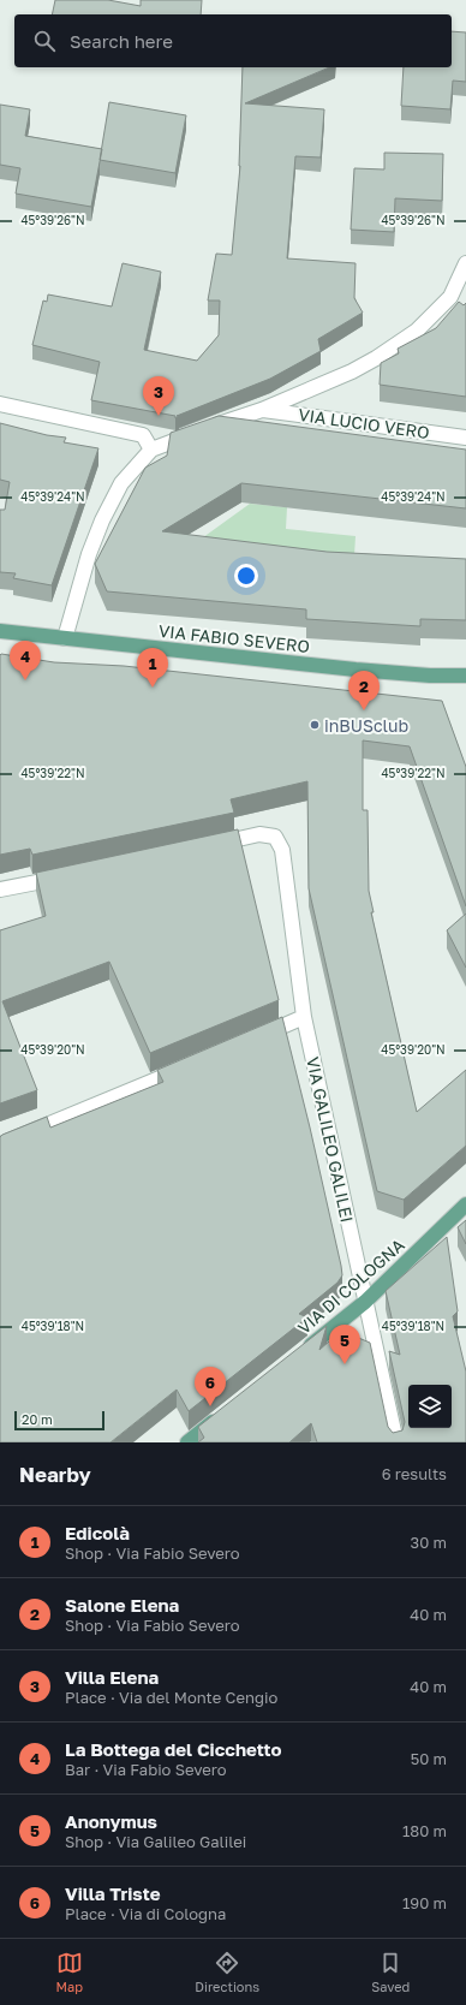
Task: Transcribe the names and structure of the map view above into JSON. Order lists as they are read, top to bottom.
{
  "streets": {
    "main road": ["VIA FABIO SEVERO", "VIA DI COLOGNA"],
    "street": ["VIA LUCIO VERO", "VIA GALILEO GALILEI"]
  },
  "crossings": [
    ["VIA GALILEO GALILEI", "VIA DI COLOGNA"]
  ],
  "places": ["inBUSclub"],
  "scale_bar": "20 m",
  "page": {
    "search": "Search here",
    "pins": [
      "3",
      "4",
      "1",
      "2",
      "5",
      "6"
    ],
    "scale": "20 m",
    "heading": ["Nearby", "6 results"],
    "list": [
      {
        "mark": "1",
        "name": "Edicolà",
        "note": "Shop · Via Fabio Severo",
        "value": "30 m"
      },
      {
        "mark": "2",
        "name": "Salone Elena",
        "note": "Shop · Via Fabio Severo",
        "value": "40 m"
      },
      {
        "mark": "3",
        "name": "Villa Elena",
        "note": "Place · Via del Monte Cengio",
        "value": "40 m"
      },
      {
        "mark": "4",
        "name": "La Bottega del Cicchetto",
        "note": "Bar · Via Fabio Severo",
        "value": "50 m"
      },
      {
        "mark": "5",
        "name": "Anonymus",
        "note": "Shop · Via Galileo Galilei",
        "value": "180 m"
      },
      {
        "mark": "6",
        "name": "Villa Triste",
        "note": "Place · Via di Cologna",
        "value": "190 m"
      }
    ],
    "nav": ["Map", "Directions", "Saved"]
  },
  "coordinates": [
    "45°39'26\"N",
    "45°39'24\"N",
    "45°39'22\"N",
    "45°39'20\"N",
    "45°39'18\"N"
  ]
}
